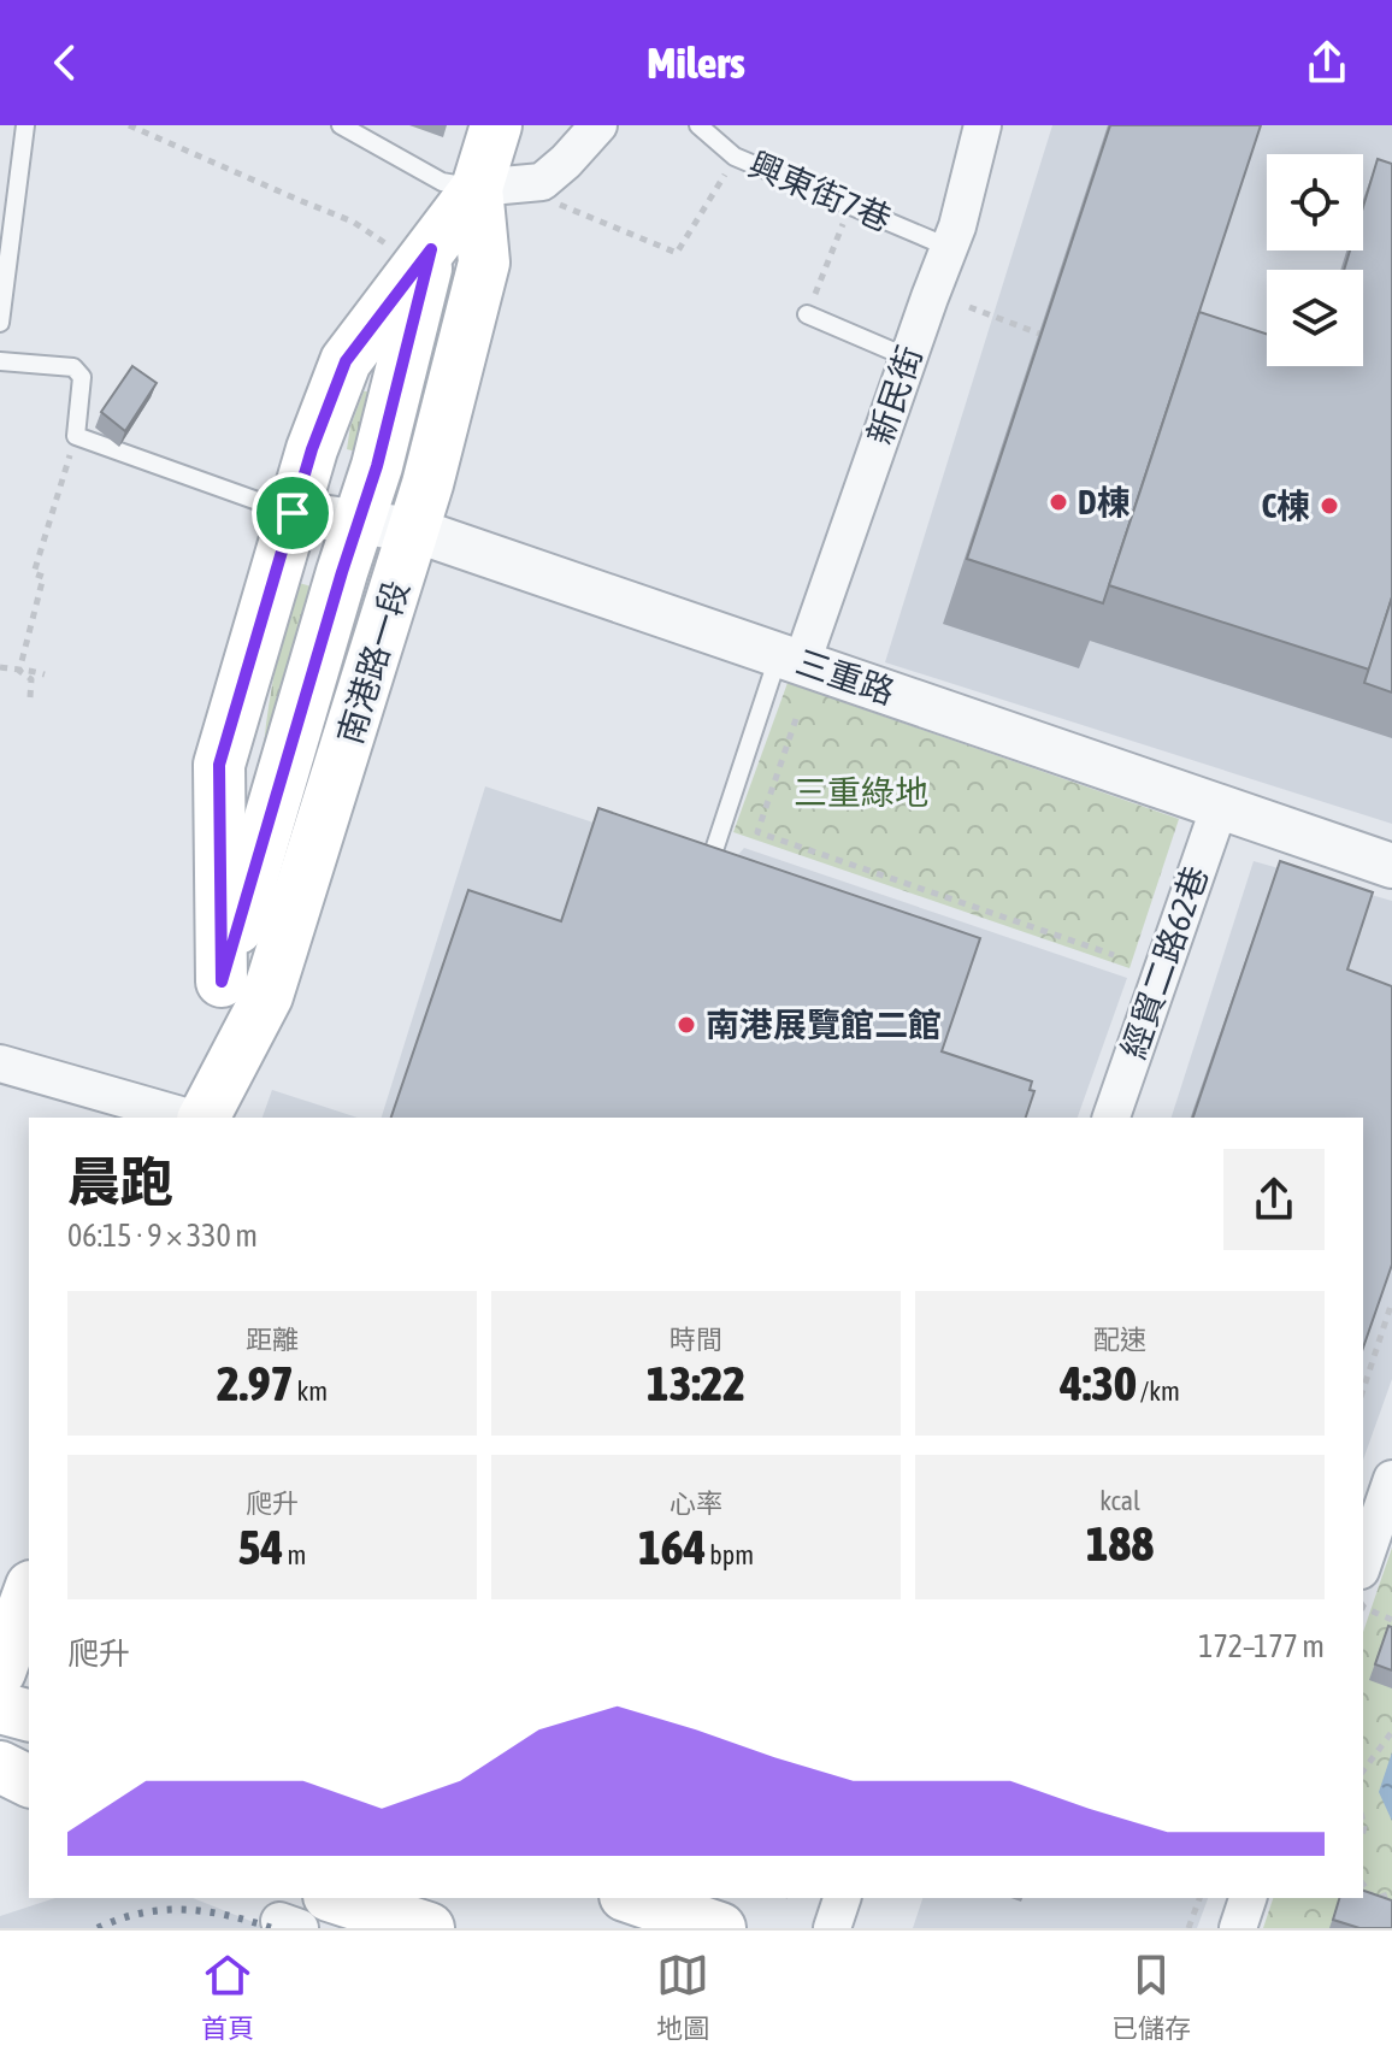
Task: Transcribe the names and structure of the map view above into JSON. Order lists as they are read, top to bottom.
{
  "streets": {
    "main road": ["南港路一段"],
    "street": ["新民街", "三重路", "經貿二路62巷"],
    "lane": ["興東街7巷"]
  },
  "crossings": [
    ["興東街7巷", "新民街"],
    ["新民街", "三重路"],
    ["南港路一段", "三重路"],
    ["三重路", "經貿二路62巷"]
  ],
  "parks": ["三重綠地"],
  "places": ["D棟", "C棟", "南港展覽館二館"],
  "page": {
    "header": "Milers",
    "heading": ["晨跑", "06:15 · 9 × 330 m"],
    "stats": [
      ["距離", "2.97 km"],
      ["時間", "13:22"],
      ["配速", "4:30 /km"],
      ["爬升", "54 m"],
      ["心率", "164 bpm"],
      ["kcal", "188"]
    ],
    "chart": ["爬升", "172–177 m"],
    "tabs": ["首頁", "地圖", "已儲存"]
  }
}
